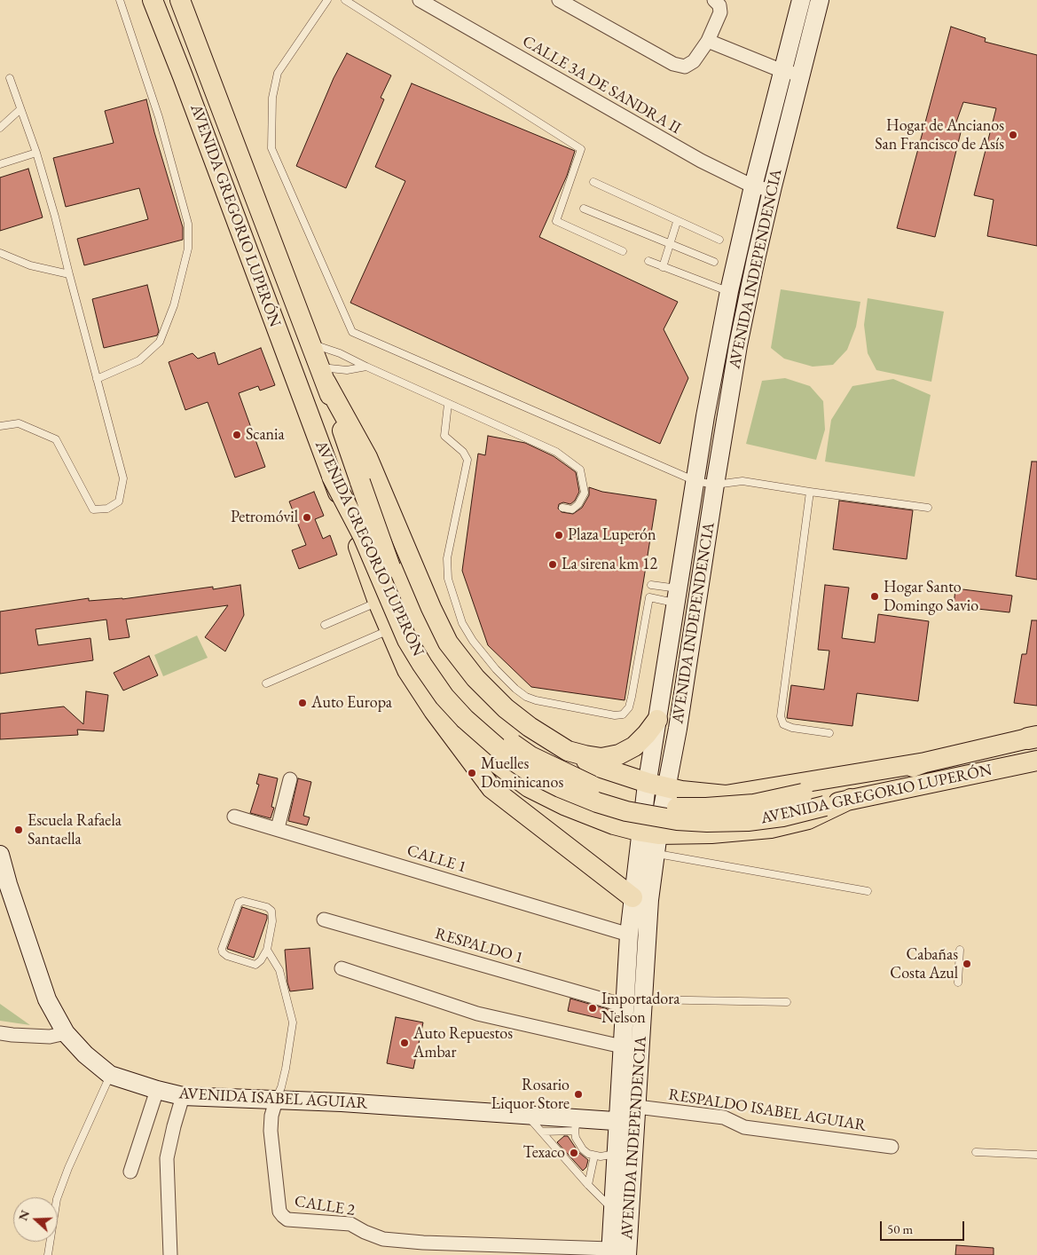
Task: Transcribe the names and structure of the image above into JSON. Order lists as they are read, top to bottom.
{
  "streets": {
    "main road": ["AVENIDA GREGORIO LUPERÓN", "AVENIDA INDEPENDENCIA", "AVENIDA ISABEL AGUIAR"],
    "street": [
      "CALLE 3A DE SANDRA II",
      "CALLE 1",
      "RESPALDO 1",
      "RESPALDO ISABEL AGUIAR",
      "CALLE 2"
    ]
  },
  "crossings": [
    ["CALLE 3A DE SANDRA II", "AVENIDA INDEPENDENCIA"],
    ["AVENIDA INDEPENDENCIA", "CALLE 1"],
    ["AVENIDA INDEPENDENCIA", "RESPALDO 1"],
    ["AVENIDA INDEPENDENCIA", "AVENIDA ISABEL AGUIAR"],
    ["AVENIDA INDEPENDENCIA", "RESPALDO ISABEL AGUIAR"],
    ["AVENIDA INDEPENDENCIA", "CALLE 2"],
    ["AVENIDA ISABEL AGUIAR", "RESPALDO ISABEL AGUIAR"],
    ["AVENIDA ISABEL AGUIAR", "CALLE 2"]
  ],
  "places": [
    "Hogar de Ancianos San Francisco de Asís",
    "Scania",
    "Petromóvil",
    "Plaza Luperón",
    "La sirena km 12",
    "Hogar Santo Domingo Savio",
    "Auto Europa",
    "Muelles Dominicanos",
    "Escuela Rafaela Santaella",
    "Cabañas Costa Azul",
    "Importadora Nelson",
    "Auto Repuestos Ambar",
    "Rosario Liquor Store",
    "Texaco"
  ],
  "scale_bar": "50 m",
  "north": "left"
}
